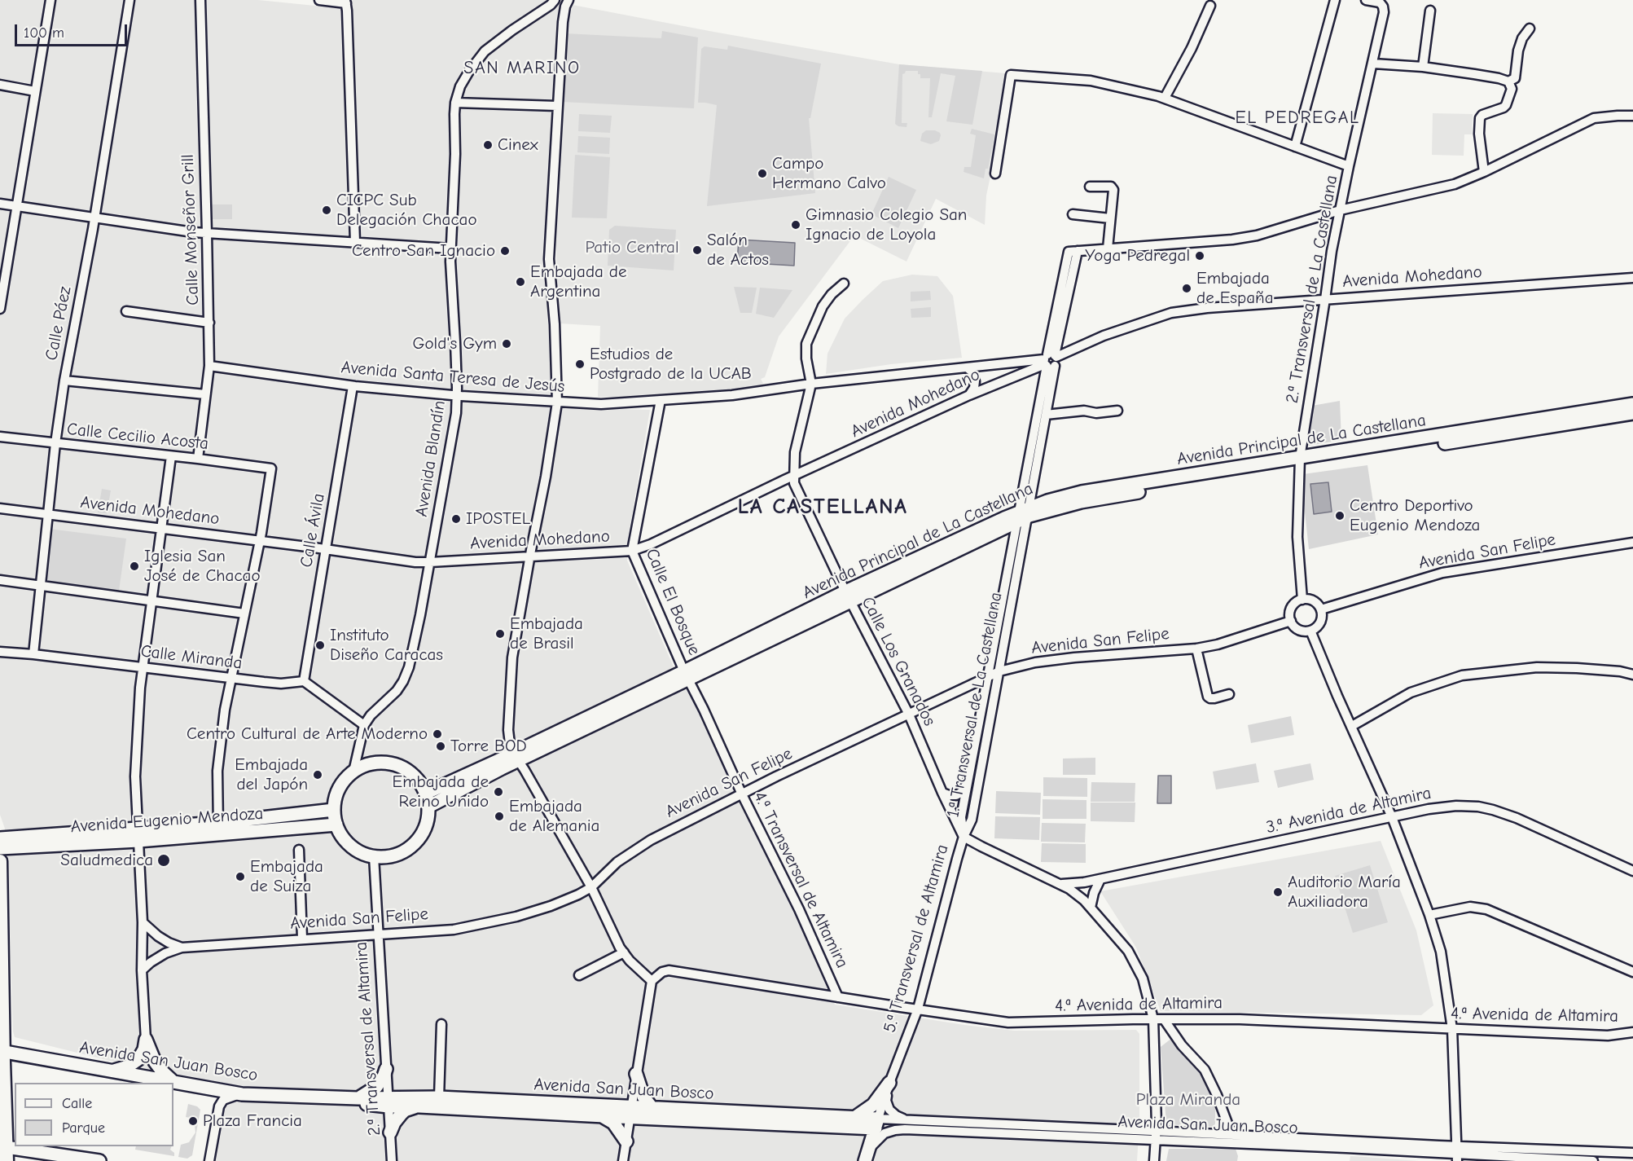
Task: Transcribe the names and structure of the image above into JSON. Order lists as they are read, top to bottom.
{
  "streets": {
    "street": [
      "Calle Monseñor Grill",
      "Avenida Mohedano",
      "2.ª Transversal de La Castellana",
      "Calle Páez",
      "Avenida Santa Teresa de Jesús",
      "Calle Cecilio Acosta",
      "Avenida Principal de La Castellana",
      "Avenida Blandín",
      "Calle Ávila",
      "Avenida San Felipe",
      "Calle El Bosque",
      "Calle Miranda",
      "Calle Los Granados",
      "1.ª Transversal de La Castellana",
      "3.ª Avenida de Altamira",
      "Avenida Eugenio Mendoza",
      "4.ª Transversal de Altamira",
      "5.ª Transversal de Altamira",
      "4.ª Avenida de Altamira",
      "2.ª Transversal de Altamira",
      "Avenida San Juan Bosco"
    ]
  },
  "crossings": [
    ["Calle Monseñor Grill", "Avenida Santa Teresa de Jesús"],
    ["Calle Monseñor Grill", "Calle Cecilio Acosta"],
    ["Avenida Mohedano", "2.ª Transversal de La Castellana"],
    ["Avenida Mohedano", "Calle Páez"],
    ["Avenida Mohedano", "Avenida Santa Teresa de Jesús"],
    ["Avenida Mohedano", "Calle Cecilio Acosta"],
    ["Avenida Mohedano", "Avenida Blandín"],
    ["Avenida Mohedano", "Calle Ávila"],
    ["Avenida Mohedano", "Calle El Bosque"],
    ["Avenida Mohedano", "Calle Los Granados"],
    ["Avenida Mohedano", "1.ª Transversal de La Castellana"],
    ["2.ª Transversal de La Castellana", "Avenida Principal de La Castellana"],
    ["2.ª Transversal de La Castellana", "Avenida San Felipe"],
    ["Calle Páez", "Calle Cecilio Acosta"],
    ["Calle Páez", "Calle Miranda"],
    ["Avenida Santa Teresa de Jesús", "Avenida Blandín"],
    ["Avenida Santa Teresa de Jesús", "Calle Ávila"],
    ["Avenida Santa Teresa de Jesús", "Calle El Bosque"],
    ["Avenida Santa Teresa de Jesús", "Calle Los Granados"],
    ["Avenida Santa Teresa de Jesús", "1.ª Transversal de La Castellana"],
    ["Avenida Principal de La Castellana", "Avenida Blandín"],
    ["Avenida Principal de La Castellana", "Calle El Bosque"],
    ["Avenida Principal de La Castellana", "Calle Los Granados"],
    ["Avenida Principal de La Castellana", "1.ª Transversal de La Castellana"],
    ["Avenida Principal de La Castellana", "Avenida Eugenio Mendoza"],
    ["Avenida Principal de La Castellana", "4.ª Transversal de Altamira"],
    ["Avenida Principal de La Castellana", "2.ª Transversal de Altamira"],
    ["Avenida Blandín", "Avenida Eugenio Mendoza"],
    ["Avenida Blandín", "2.ª Transversal de Altamira"],
    ["Calle Ávila", "Calle Miranda"],
    ["Avenida San Felipe", "Calle Los Granados"],
    ["Avenida San Felipe", "1.ª Transversal de La Castellana"],
    ["Avenida San Felipe", "4.ª Transversal de Altamira"],
    ["Avenida San Felipe", "2.ª Transversal de Altamira"],
    ["Calle El Bosque", "4.ª Transversal de Altamira"],
    ["Calle Los Granados", "1.ª Transversal de La Castellana"],
    ["Calle Los Granados", "5.ª Transversal de Altamira"],
    ["1.ª Transversal de La Castellana", "5.ª Transversal de Altamira"],
    ["Avenida Eugenio Mendoza", "2.ª Transversal de Altamira"],
    ["4.ª Transversal de Altamira", "4.ª Avenida de Altamira"],
    ["5.ª Transversal de Altamira", "4.ª Avenida de Altamira"],
    ["5.ª Transversal de Altamira", "Avenida San Juan Bosco"],
    ["2.ª Transversal de Altamira", "Avenida San Juan Bosco"]
  ],
  "districts": ["SAN MARINO", "EL PEDREGAL", "LA CASTELLANA"],
  "parks": ["Patio Central", "Plaza Miranda"],
  "places": [
    "Cinex",
    "Campo Hermano Calvo",
    "CICPC Sub Delegación Chacao",
    "Gimnasio Colegio San Ignacio de Loyola",
    "Salón de Actos",
    "Centro San Ignacio",
    "Yoga Pedregal",
    "Embajada de Argentina",
    "Embajada de España",
    "Gold's Gym",
    "Estudios de Postgrado de la UCAB",
    "Centro Deportivo Eugenio Mendoza",
    "IPOSTEL",
    "Iglesia San José de Chacao",
    "Embajada de Brasil",
    "Instituto Diseño Caracas",
    "Centro Cultural de Arte Moderno",
    "Torre BOD",
    "Embajada del Japón",
    "Embajada de Reino Unido",
    "Embajada de Alemania",
    "Saludmedica",
    "Embajada de Suiza",
    "Auditorio María Auxiliadora",
    "Plaza Francia"
  ],
  "legend": ["Calle", "Parque"],
  "scale_bar": "100 m"
}
